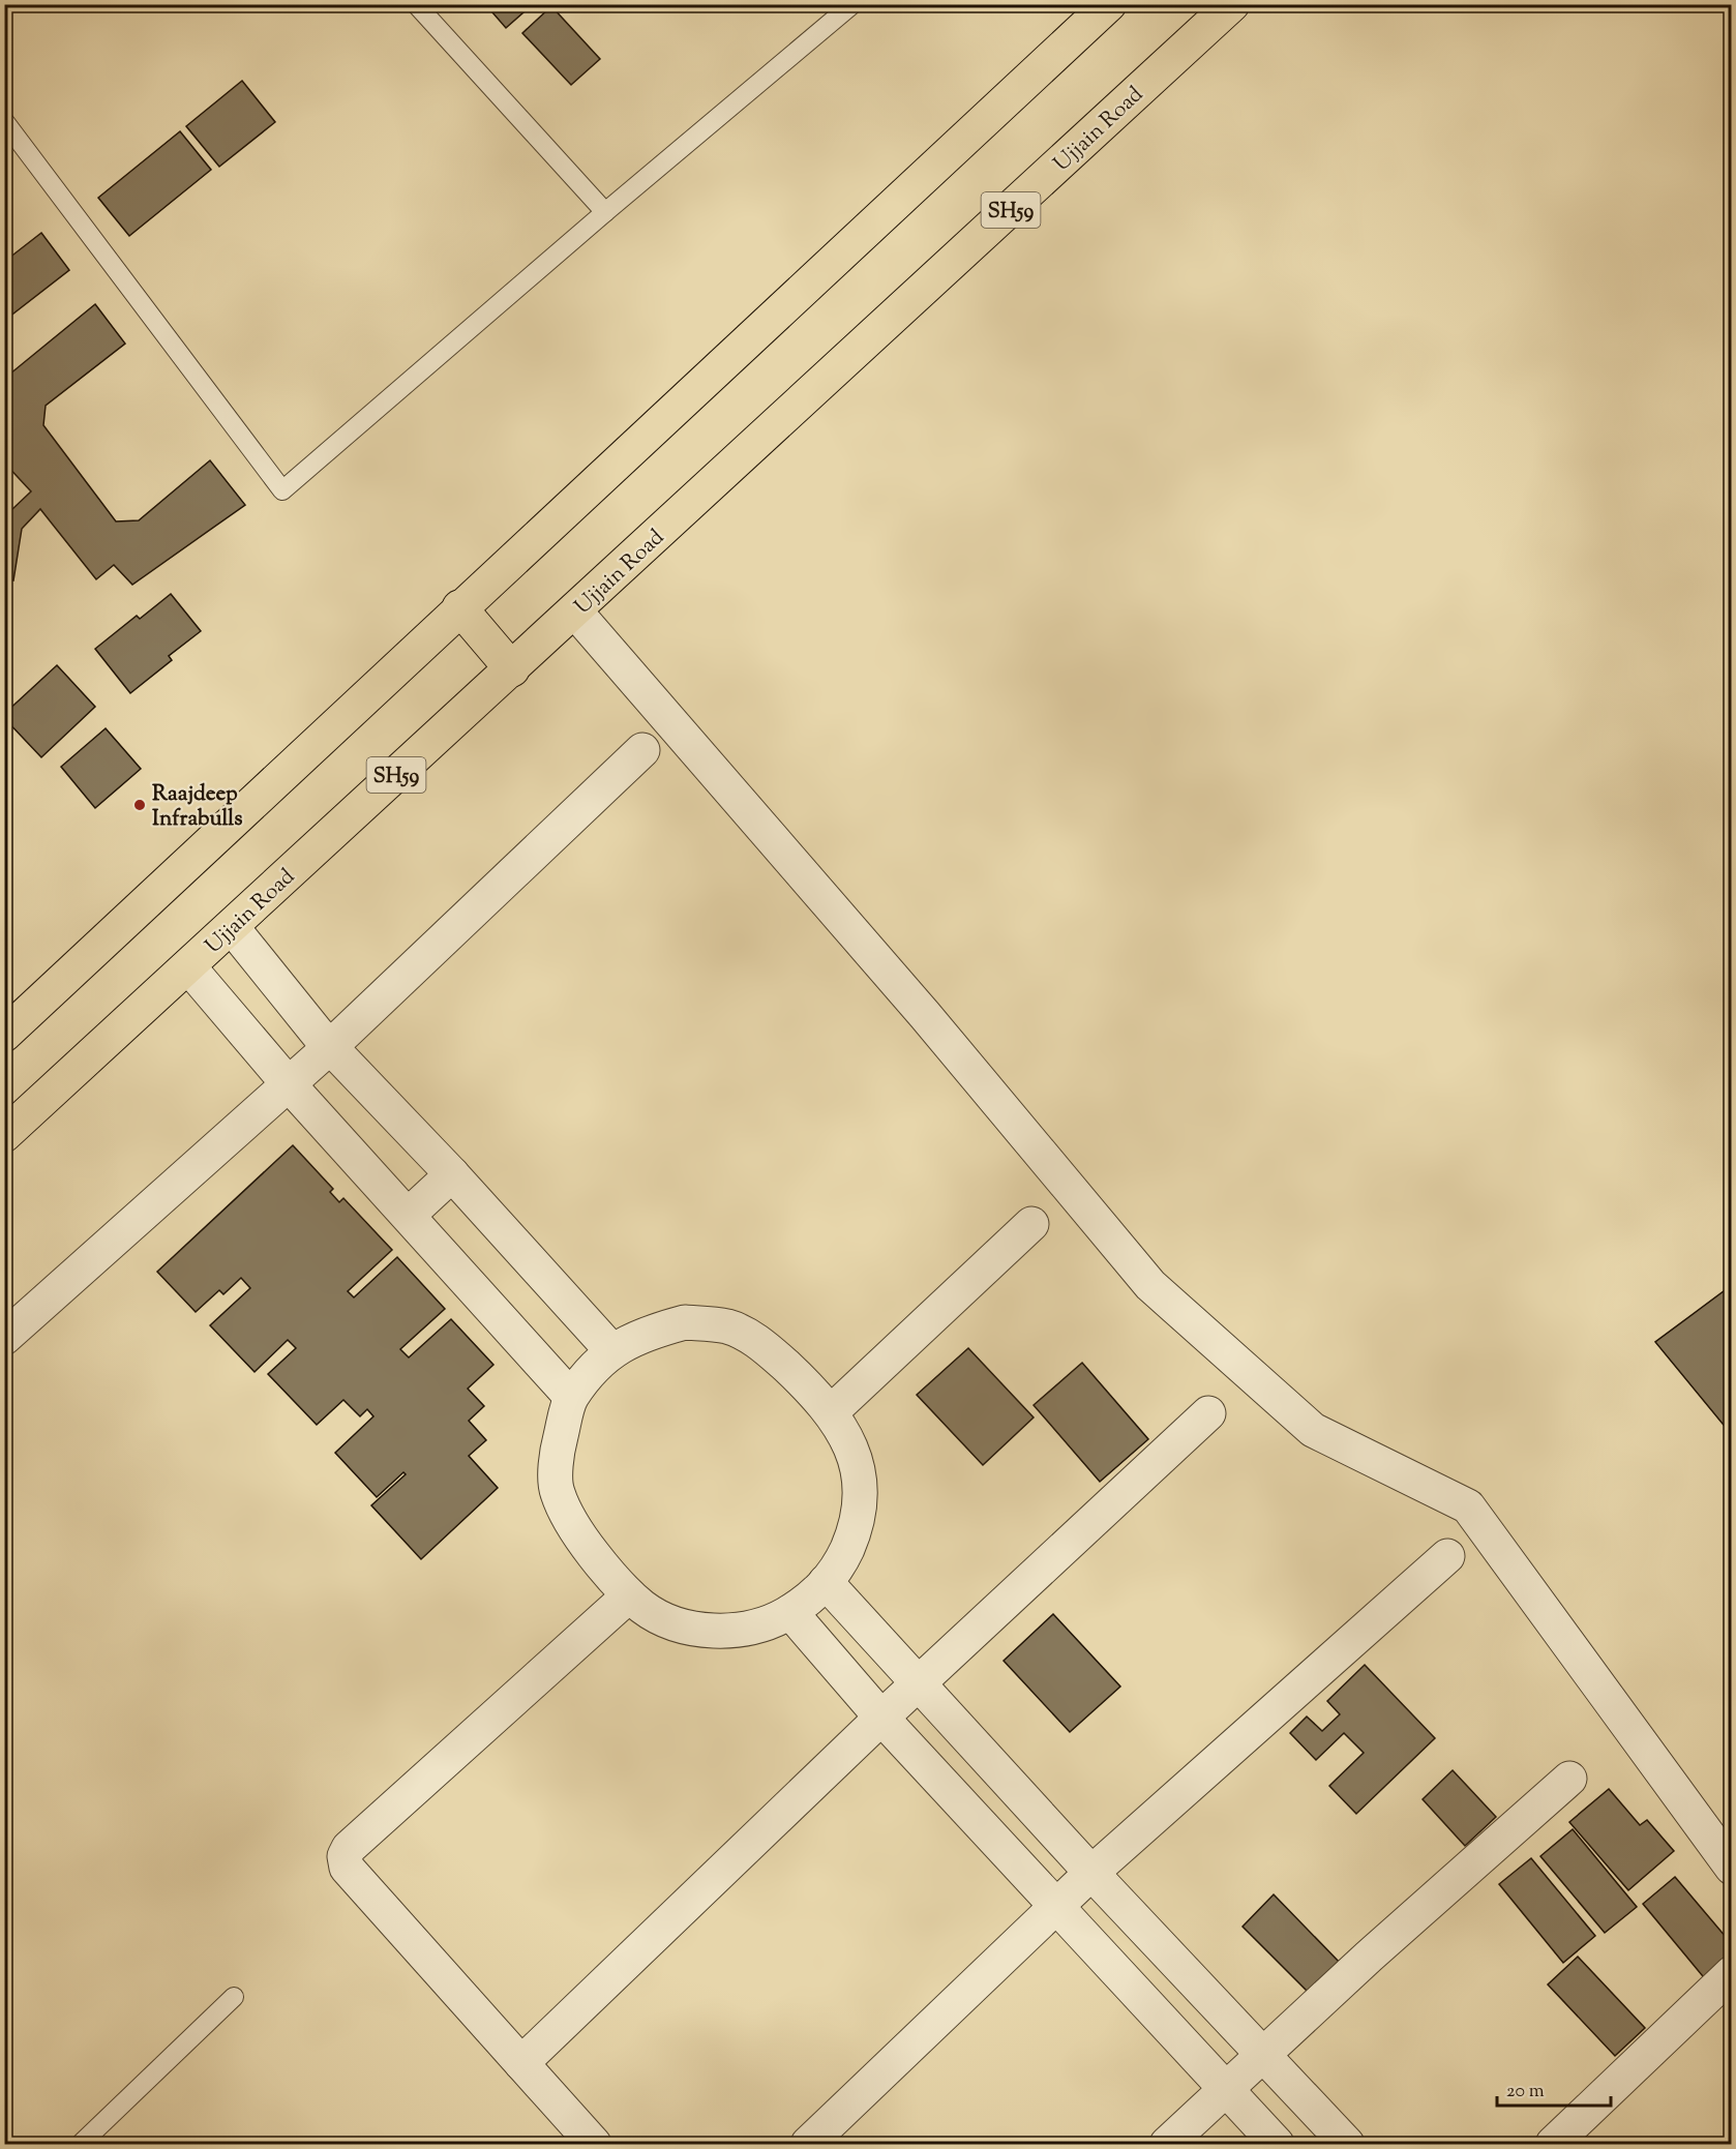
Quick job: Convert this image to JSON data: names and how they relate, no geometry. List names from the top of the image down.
{
  "streets": {
    "main road": ["Ujjain Road", "SH59"]
  },
  "places": ["Raajdeep Infrabulls"],
  "scale_bar": "20 m"
}
